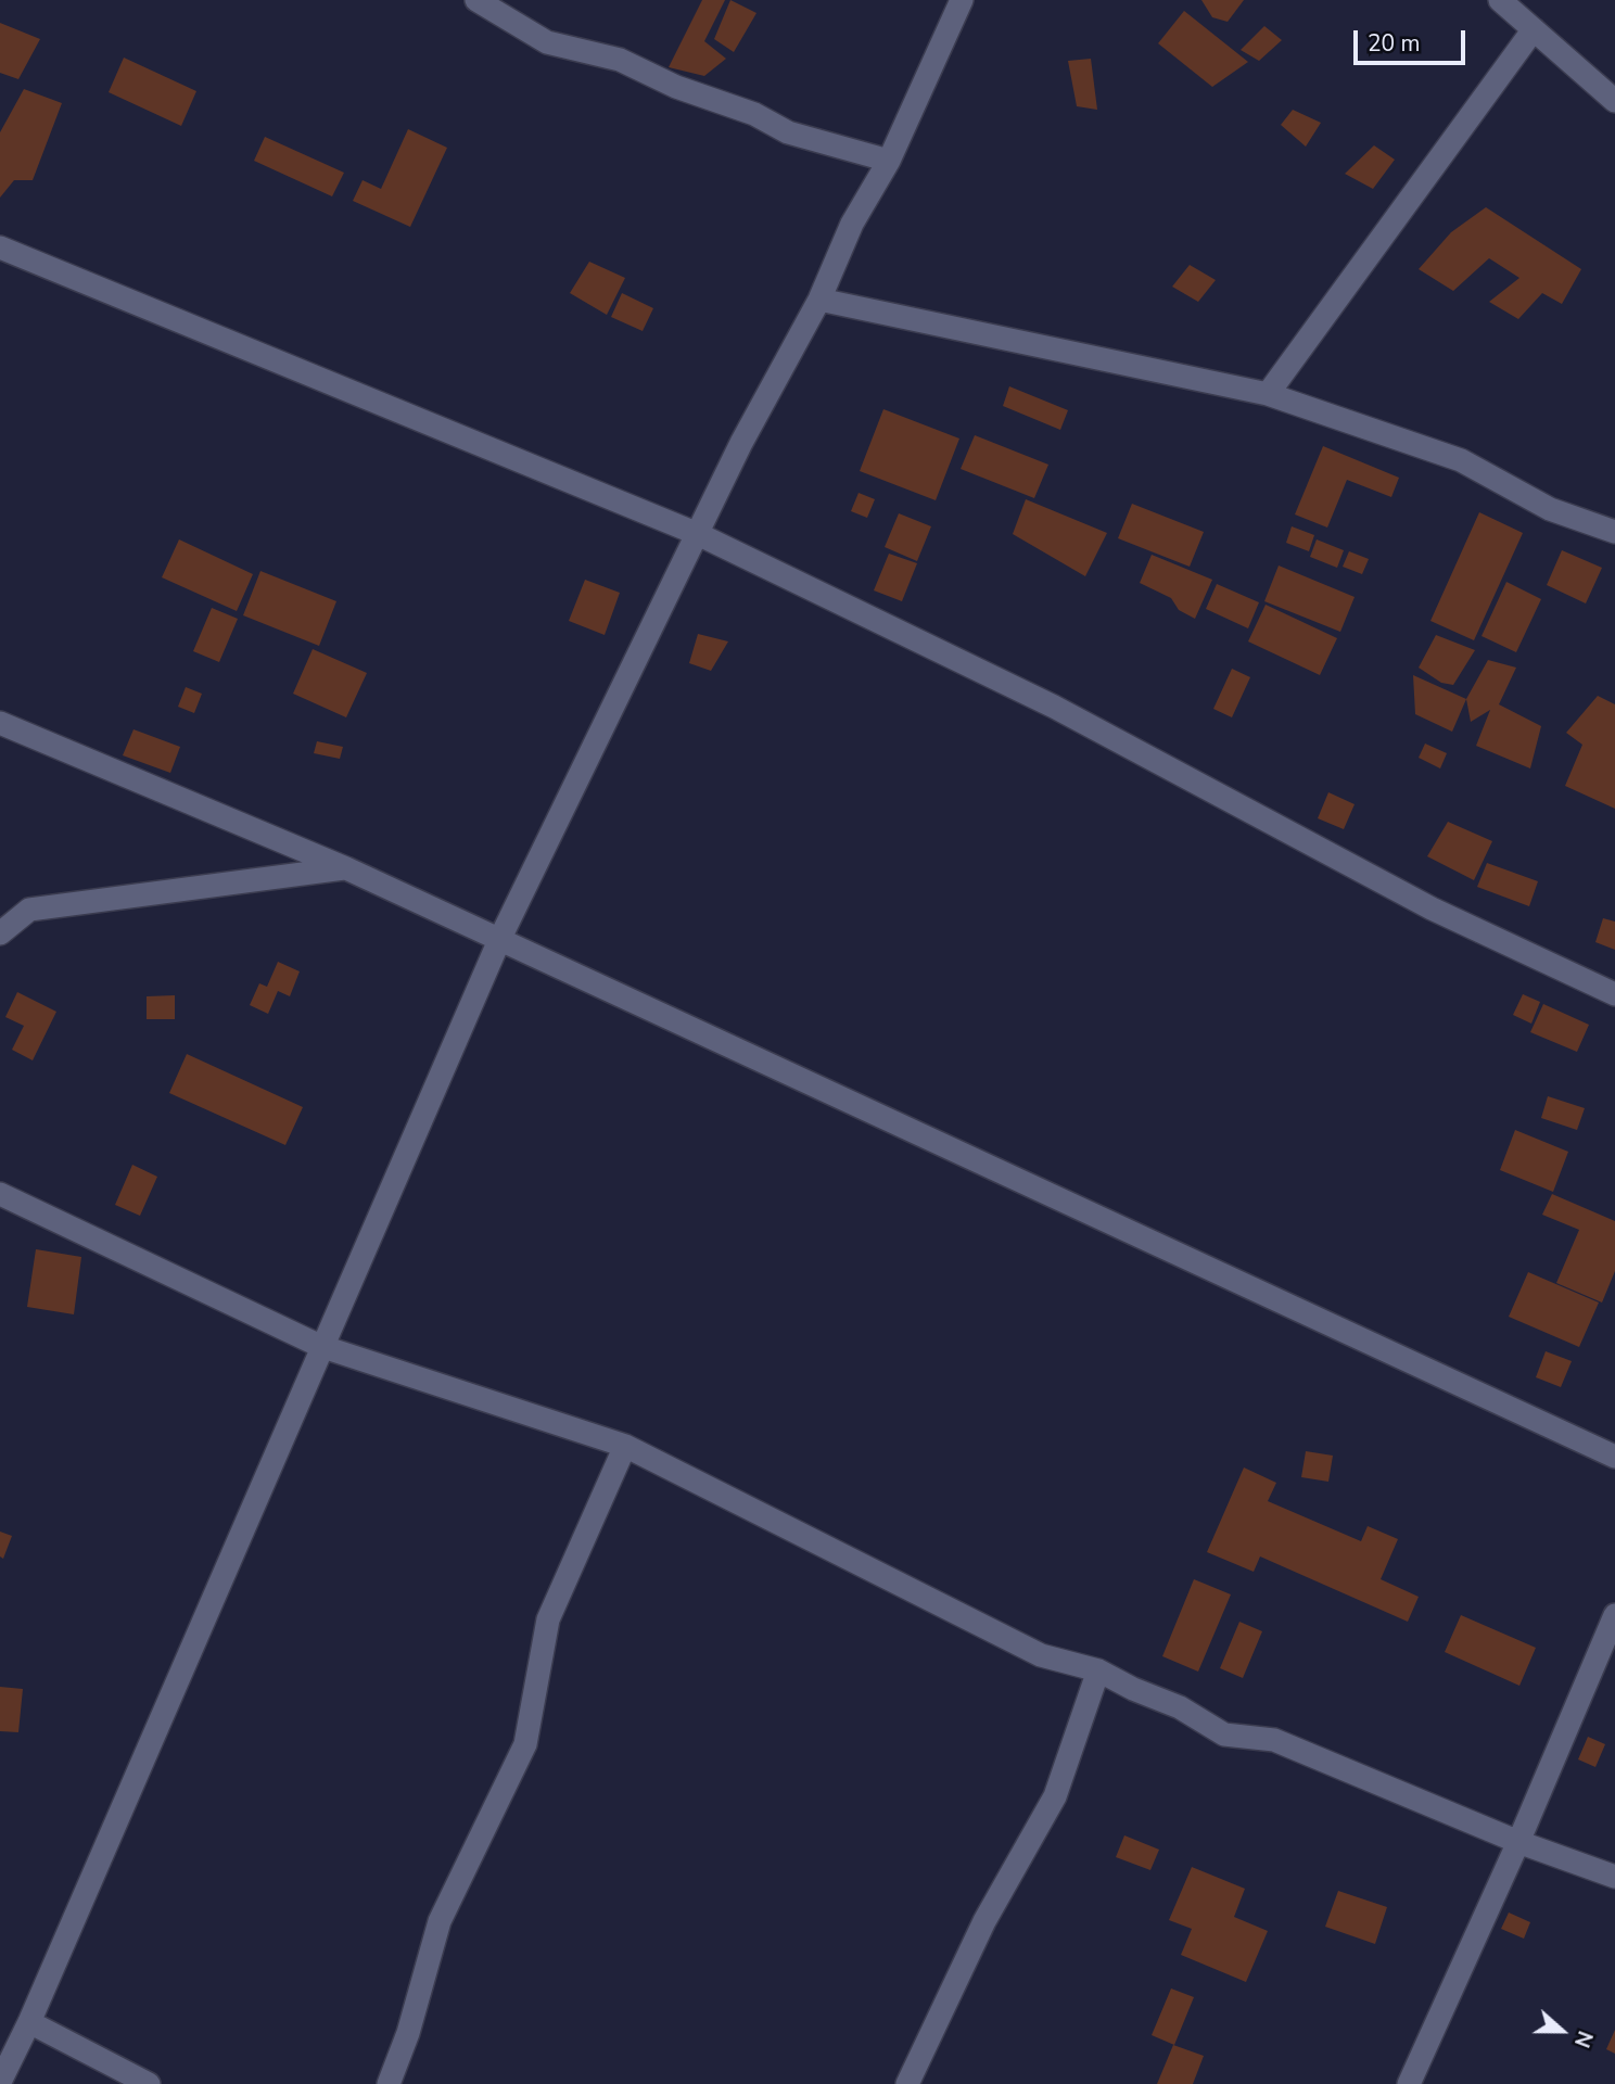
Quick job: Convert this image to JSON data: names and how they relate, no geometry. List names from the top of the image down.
{
  "scale_bar": "20 m",
  "north": "right"
}
